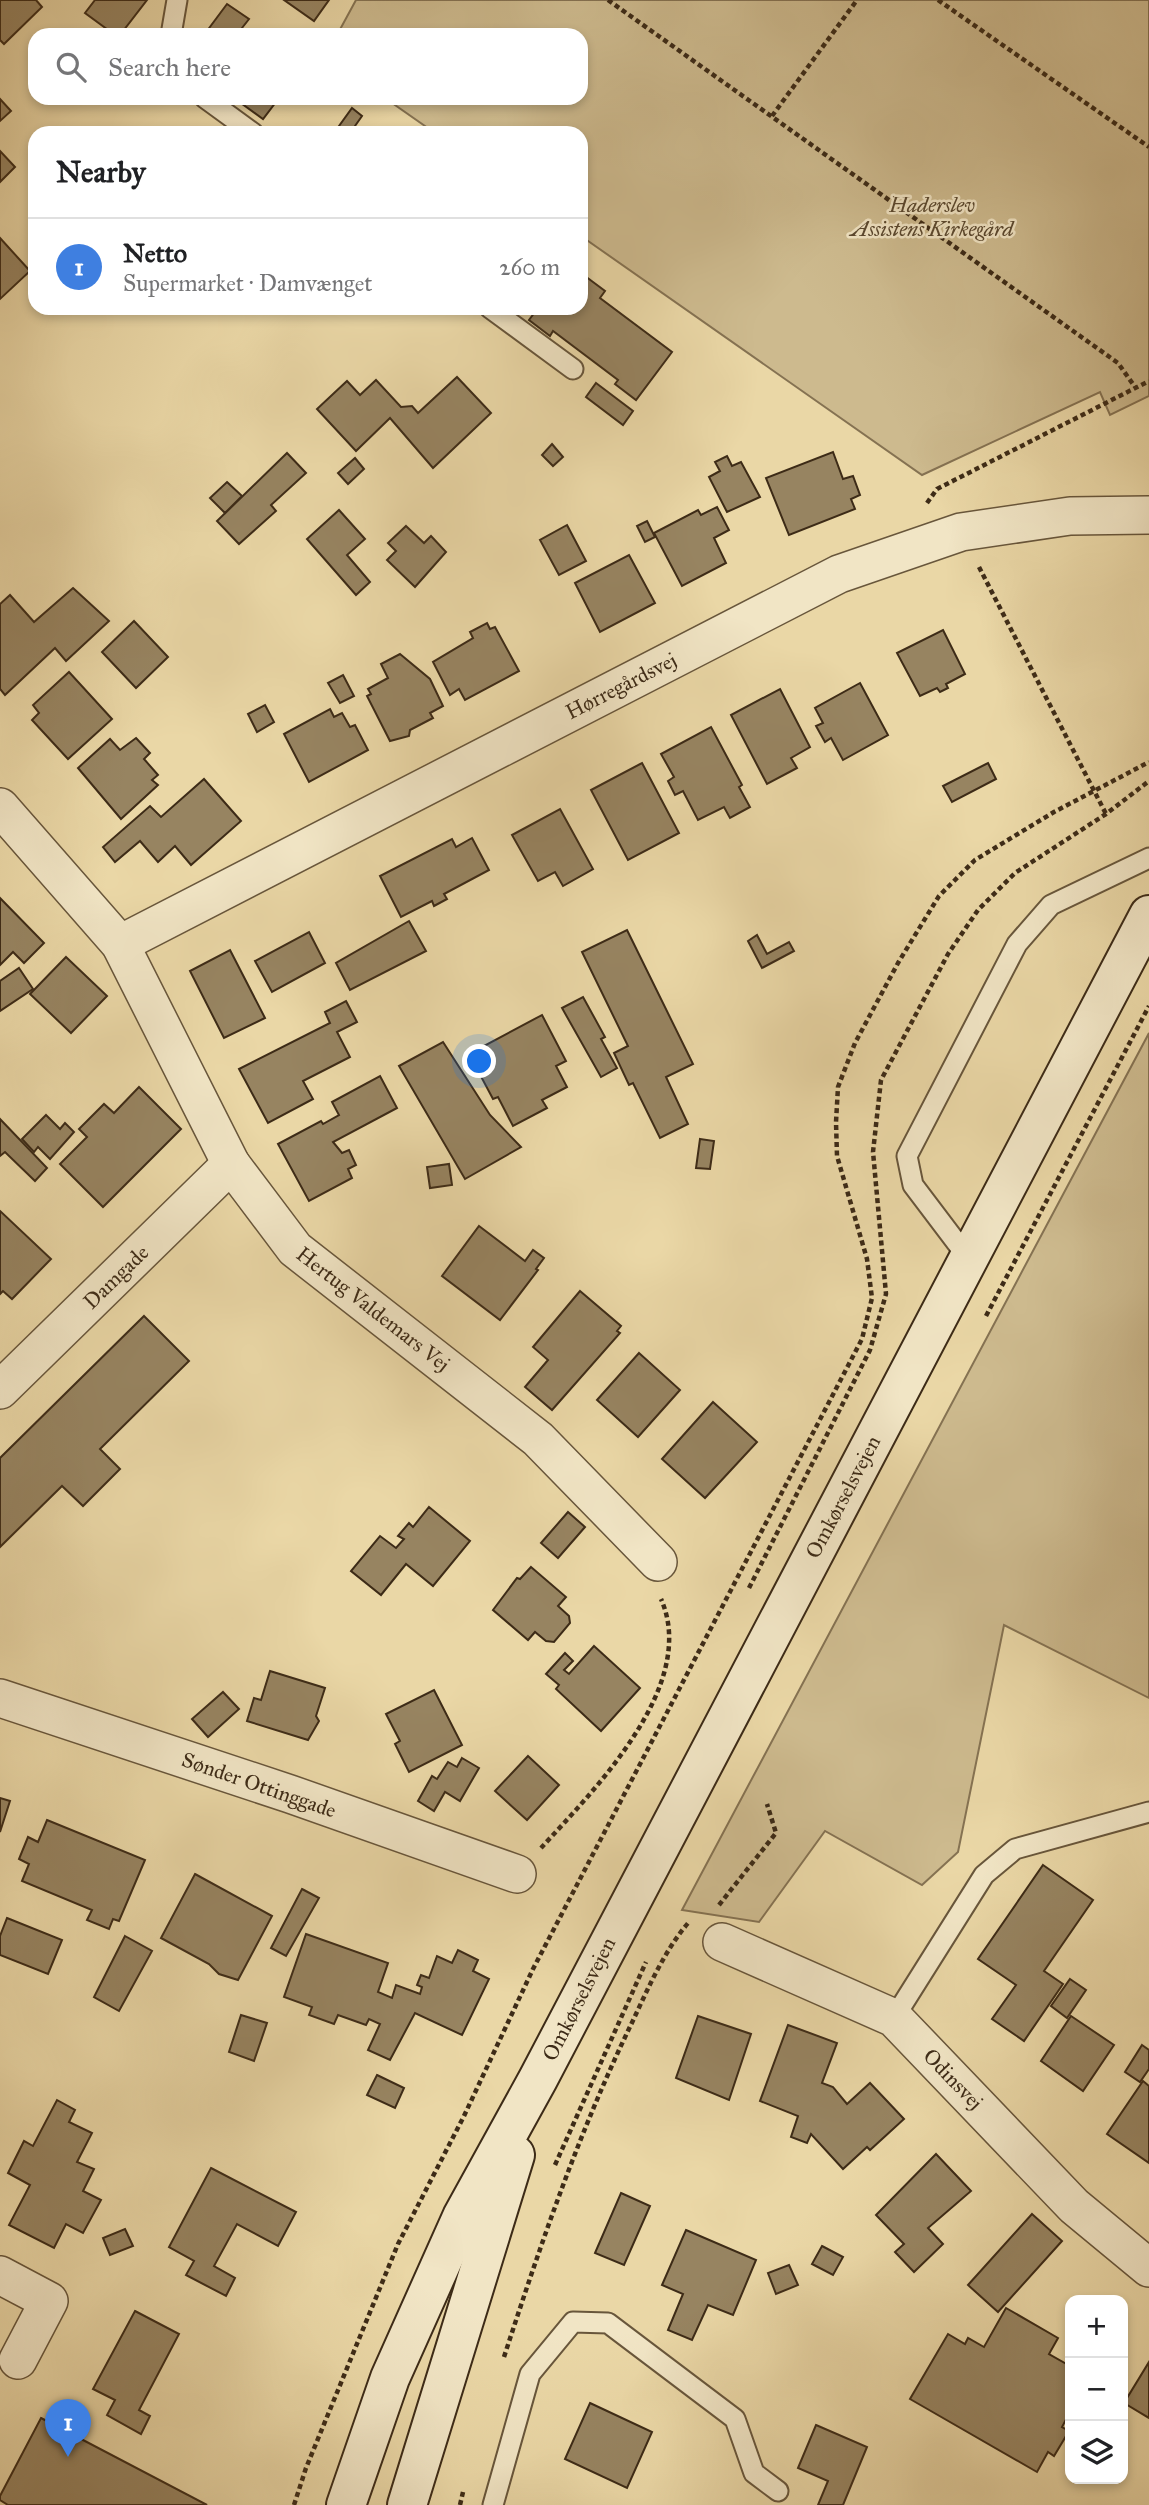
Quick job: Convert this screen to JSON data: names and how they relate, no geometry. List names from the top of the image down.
{
  "streets": {
    "main road": ["Omkørselsvejen"],
    "street": [
      "Hørregårdsvej",
      "Damgade",
      "Hertug Valdemars Vej",
      "Sønder Ottinggade",
      "Odinsvej"
    ]
  },
  "crossings": [
    ["Hørregårdsvej", "Hertug Valdemars Vej"],
    ["Damgade", "Hertug Valdemars Vej"]
  ],
  "parks": ["Haderslev Assistens Kirkegård"],
  "page": {
    "search": "Search here",
    "heading": "Nearby",
    "list": [
      {
        "mark": "1",
        "name": "Netto",
        "note": "Supermarket · Damvænget",
        "value": "260 m"
      }
    ],
    "map_buttons": ["+", "−"],
    "pins": "1"
  }
}
